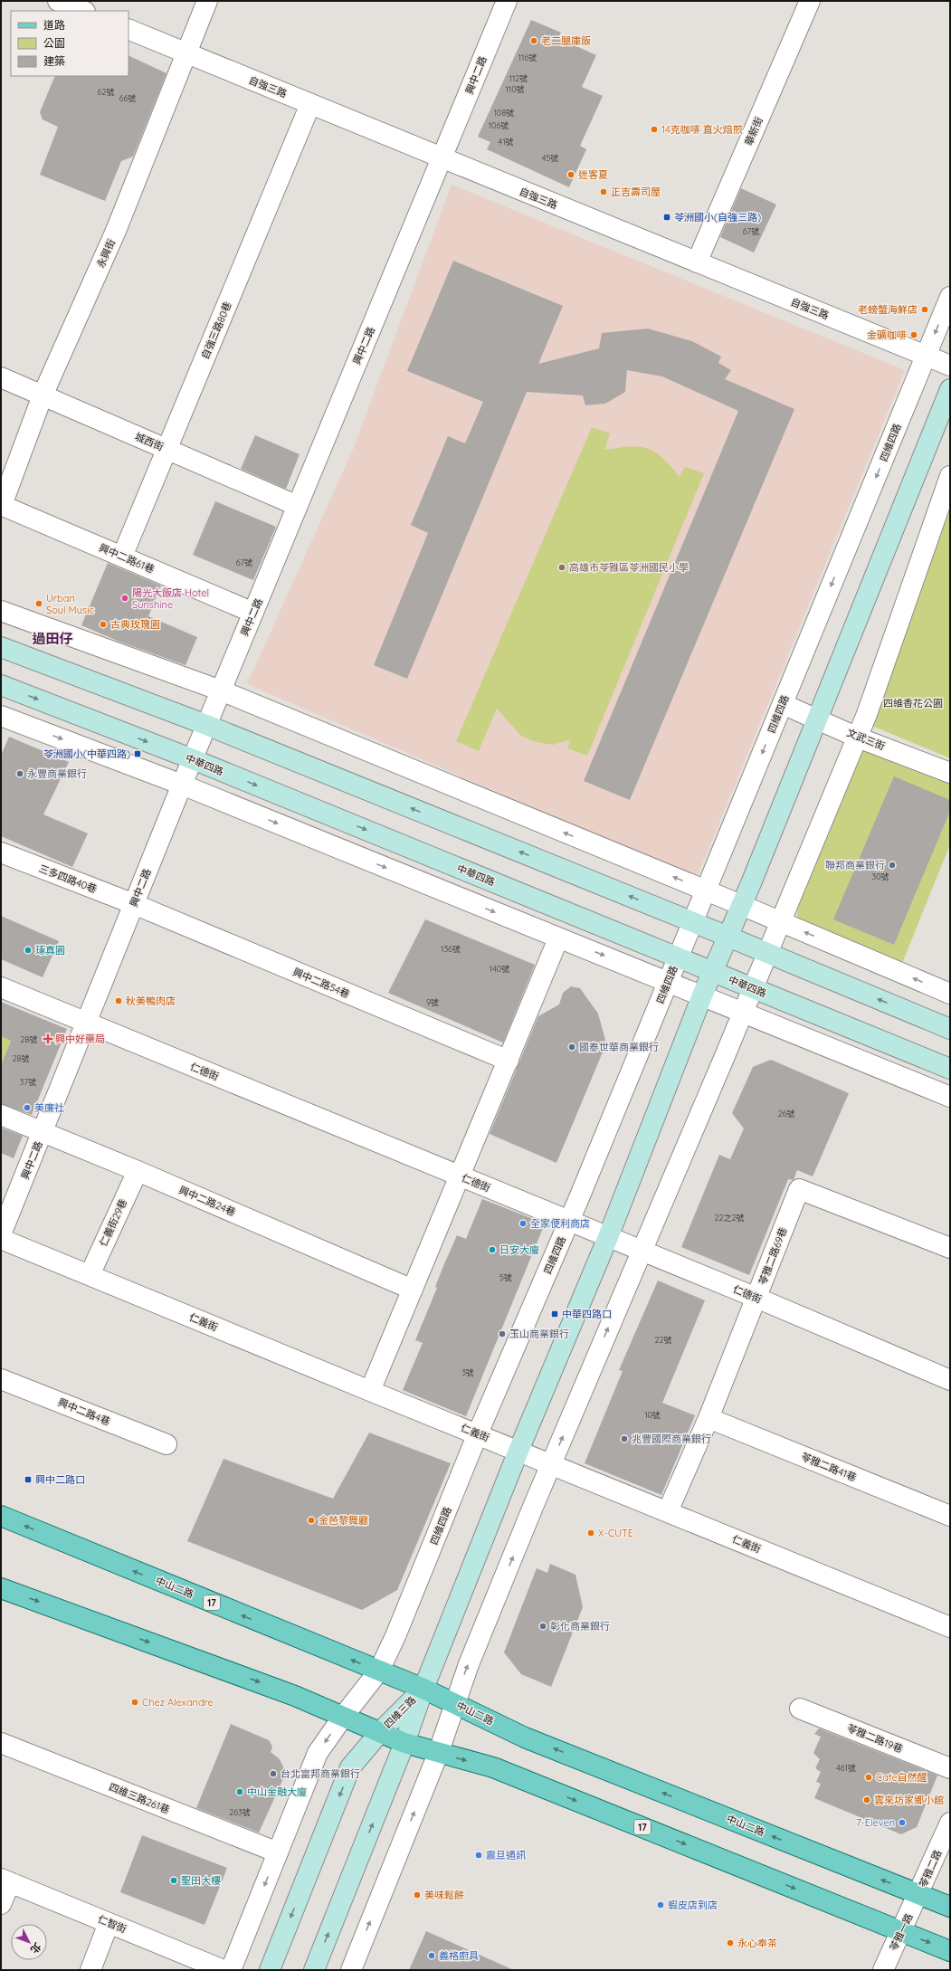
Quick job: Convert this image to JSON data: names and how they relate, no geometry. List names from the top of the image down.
{
  "streets": {
    "main road": [
      "中華四路",
      "中山二路",
      "17",
      "四維三路"
    ],
    "street": [
      "興中二路",
      "自強三路",
      "華新街",
      "永興街",
      "自強三路80巷",
      "城西街",
      "四維四路",
      "興中二路61巷",
      "文武三街",
      "三多四路40巷",
      "興中二路54巷",
      "仁德街",
      "興中二路24巷",
      "仁義街29巷",
      "苓雅二路69巷",
      "仁義街",
      "興中二路4巷",
      "苓雅二路41巷",
      "苓雅二路19巷",
      "四維三路261巷",
      "苓雅二路",
      "仁智街",
      "苓雅一路"
    ]
  },
  "crossings": [
    ["興中二路", "自強三路"],
    ["興中二路", "城西街"],
    ["興中二路", "興中二路61巷"],
    ["興中二路", "中華四路"],
    ["興中二路", "三多四路40巷"],
    ["興中二路", "興中二路54巷"],
    ["興中二路", "仁德街"],
    ["興中二路", "興中二路24巷"],
    ["自強三路", "華新街"],
    ["自強三路", "永興街"],
    ["自強三路", "自強三路80巷"],
    ["自強三路", "四維四路"],
    ["永興街", "城西街"],
    ["永興街", "興中二路61巷"],
    ["自強三路80巷", "城西街"],
    ["自強三路80巷", "興中二路61巷"],
    ["四維四路", "文武三街"],
    ["四維四路", "中華四路"],
    ["四維四路", "仁德街"],
    ["四維四路", "仁義街"],
    ["四維四路", "中山二路"],
    ["三多四路40巷", "興中二路54巷"],
    ["仁德街", "苓雅二路69巷"],
    ["興中二路24巷", "仁義街29巷"],
    ["仁義街29巷", "仁義街"],
    ["苓雅二路69巷", "仁義街"],
    ["苓雅二路69巷", "苓雅二路41巷"],
    ["中山二路", "四維三路"],
    ["中山二路", "苓雅二路"],
    ["中山二路", "苓雅一路"],
    ["17", "四維三路"],
    ["17", "苓雅一路"],
    ["苓雅二路", "苓雅一路"]
  ],
  "districts": ["過田仔"],
  "parks": ["四維香花公園"],
  "places": {
    "other": [
      "老二腿庫飯",
      "14克咖啡 直火焙煎",
      "迷客夏",
      "正吉壽司屋",
      "老螃蟹海鮮店",
      "金礦咖啡",
      "高雄市苓雅區苓洲國民小學",
      "陽光大飯店 Hotel Sunshine",
      "Urban Soul Music",
      "古典玫瑰園",
      "永豐商業銀行",
      "聯邦商業銀行",
      "琢真園",
      "秋美鴨肉店",
      "國泰世華商業銀行",
      "美廉社",
      "全家便利商店",
      "日安大廈",
      "玉山商業銀行",
      "兆豐國際商業銀行",
      "金芭黎舞廳",
      "X-CUTE",
      "彰化商業銀行",
      "Chez Alexandre",
      "台北富邦商業銀行",
      "Cafe自然醒",
      "中山金融大廈",
      "雲來坊家鄉小館",
      "7-Eleven",
      "震旦通訊",
      "聖田大樓",
      "美味鬆餅",
      "蝦皮店到店",
      "永心奉茶",
      "義格廚具"
    ],
    "transit": [
      "苓洲國小(自強三路)",
      "苓洲國小(中華四路)",
      "中華四路口",
      "興中二路口"
    ],
    "health": ["興中好藥局"]
  },
  "house_numbers": [
    "116號",
    "112號",
    "110號",
    "62號",
    "66號",
    "108號",
    "106號",
    "41號",
    "45號",
    "67號",
    "67號",
    "30號",
    "136號",
    "140號",
    "9號",
    "28號",
    "28號",
    "37號",
    "26號",
    "22之2號",
    "5號",
    "22號",
    "3號",
    "10號",
    "461號",
    "263號"
  ],
  "legend": ["道路", "公園", "建築"],
  "north": "bottom right"
}
